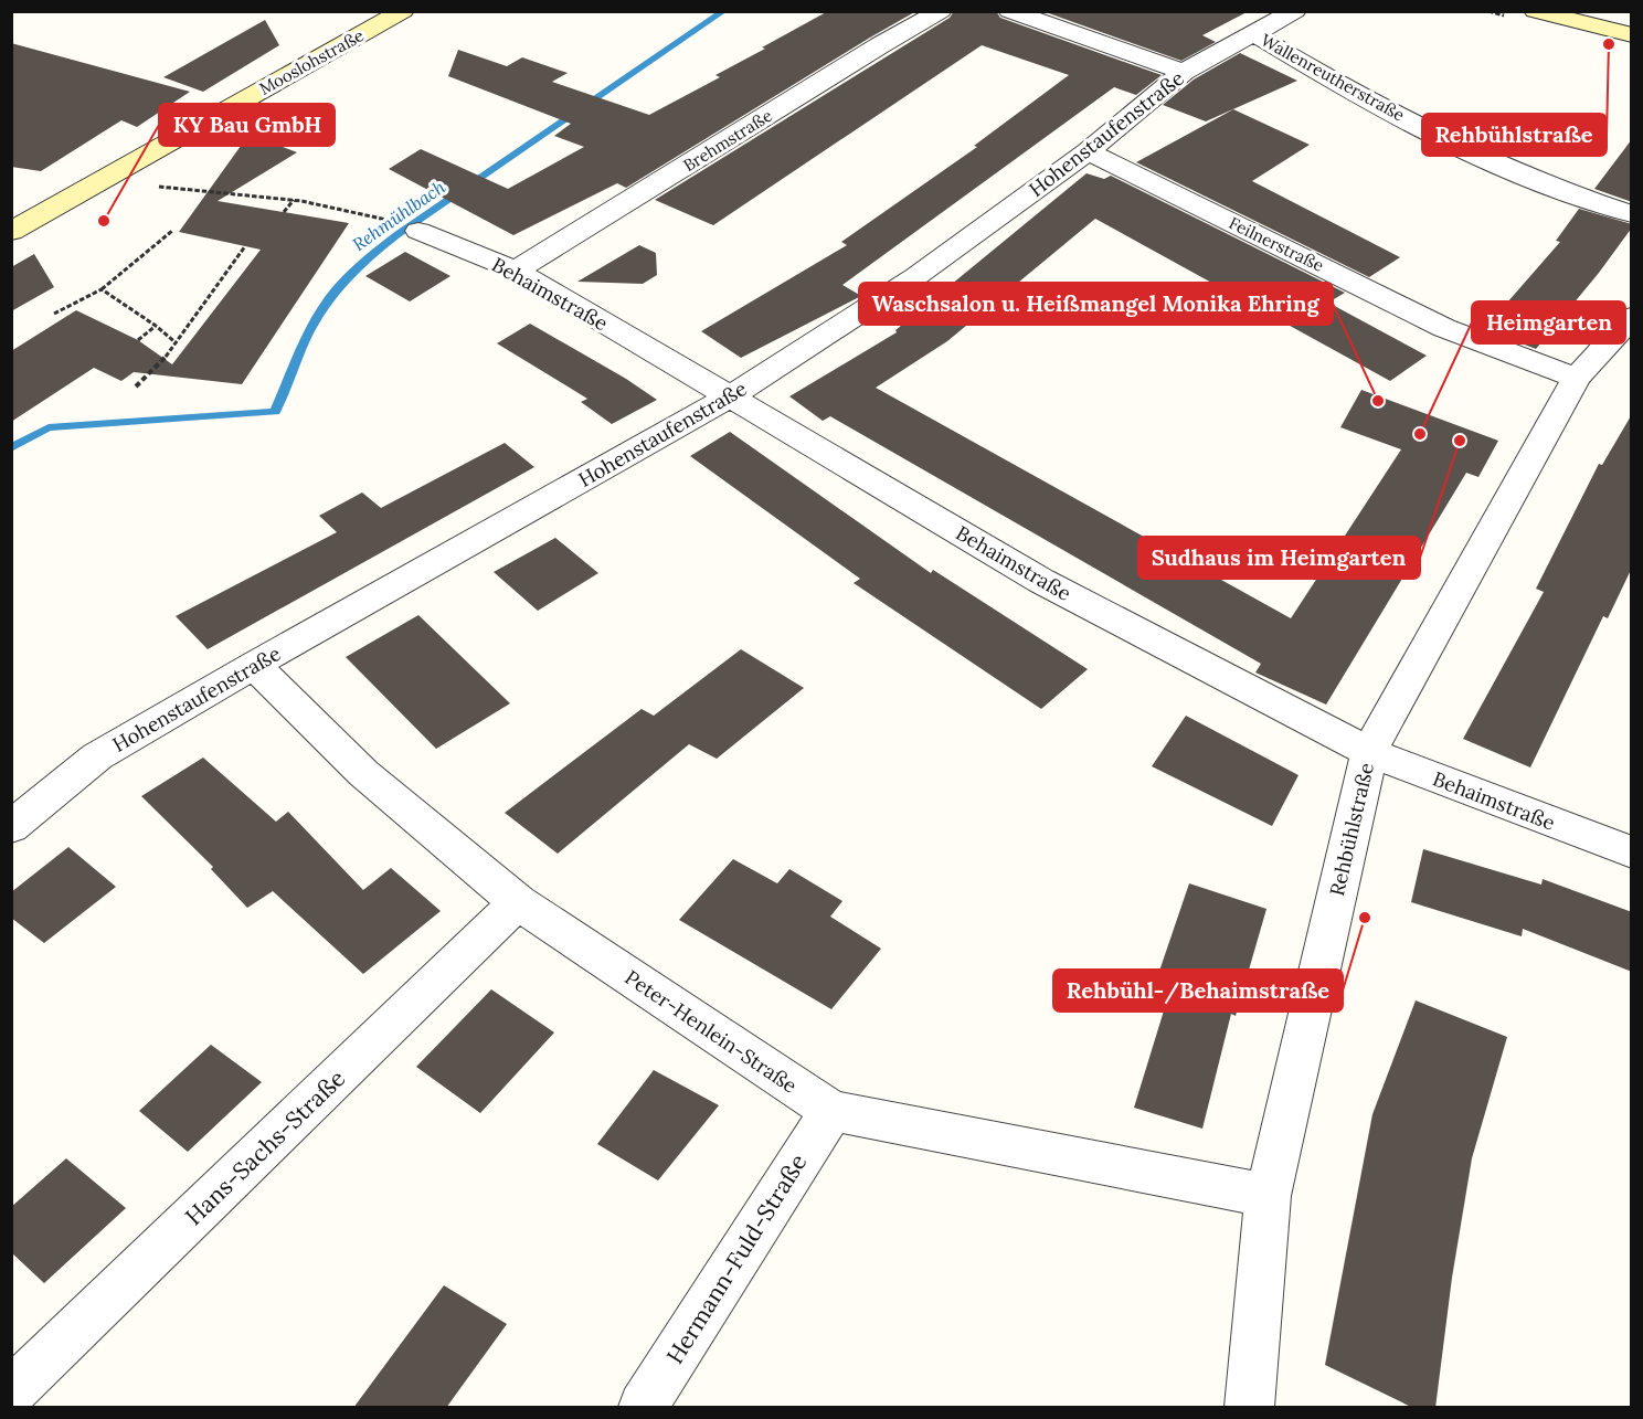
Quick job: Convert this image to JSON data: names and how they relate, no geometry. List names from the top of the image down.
{
  "streets": {
    "street": [
      "Mooslohstraße",
      "Wallenreutherstraße",
      "Hohenstaufenstraße",
      "Brehmstraße",
      "Feilnerstraße",
      "Behaimstraße",
      "Rehbühlstraße",
      "Peter-Henlein-Straße",
      "Hans-Sachs-Straße",
      "Hermann-Fuld-Straße"
    ]
  },
  "crossings": [
    ["Wallenreutherstraße", "Hohenstaufenstraße"],
    ["Hohenstaufenstraße", "Feilnerstraße"],
    ["Hohenstaufenstraße", "Behaimstraße"],
    ["Hohenstaufenstraße", "Peter-Henlein-Straße"],
    ["Brehmstraße", "Behaimstraße"],
    ["Feilnerstraße", "Rehbühlstraße"],
    ["Behaimstraße", "Rehbühlstraße"],
    ["Rehbühlstraße", "Peter-Henlein-Straße"],
    ["Peter-Henlein-Straße", "Hans-Sachs-Straße"],
    ["Peter-Henlein-Straße", "Hermann-Fuld-Straße"]
  ],
  "water": ["Rehmühlbach"],
  "places": [
    "Rehbühlstraße",
    "KY Bau GmbH",
    "Waschsalon u. Heißmangel Monika Ehring",
    "Heimgarten",
    "Sudhaus im Heimgarten",
    "Rehbühl-/Behaimstraße"
  ]
}
